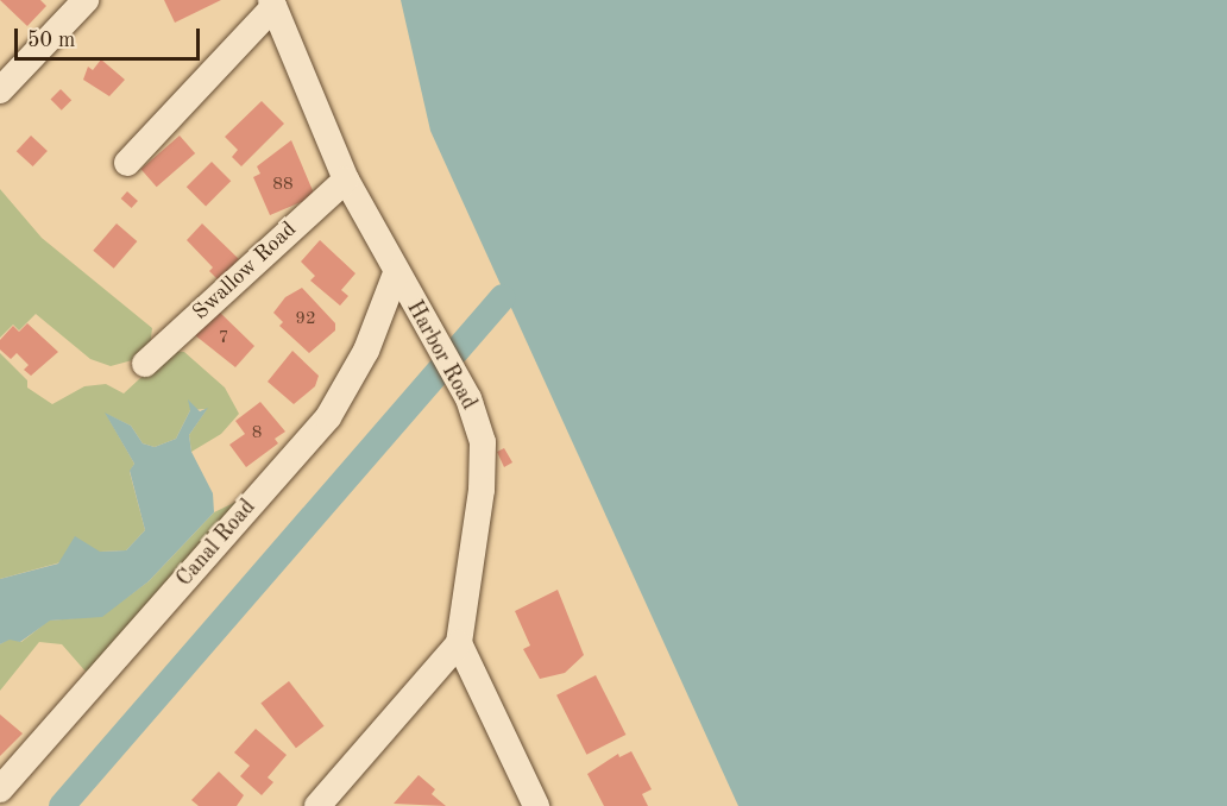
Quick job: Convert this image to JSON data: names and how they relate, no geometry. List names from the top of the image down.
{
  "streets": {
    "street": ["Swallow Road", "Harbor Road", "Canal Road"]
  },
  "crossings": [
    ["Swallow Road", "Harbor Road"],
    ["Harbor Road", "Canal Road"]
  ],
  "house_numbers": [
    "88",
    "92",
    "7",
    "8"
  ],
  "scale_bar": "50 m"
}
